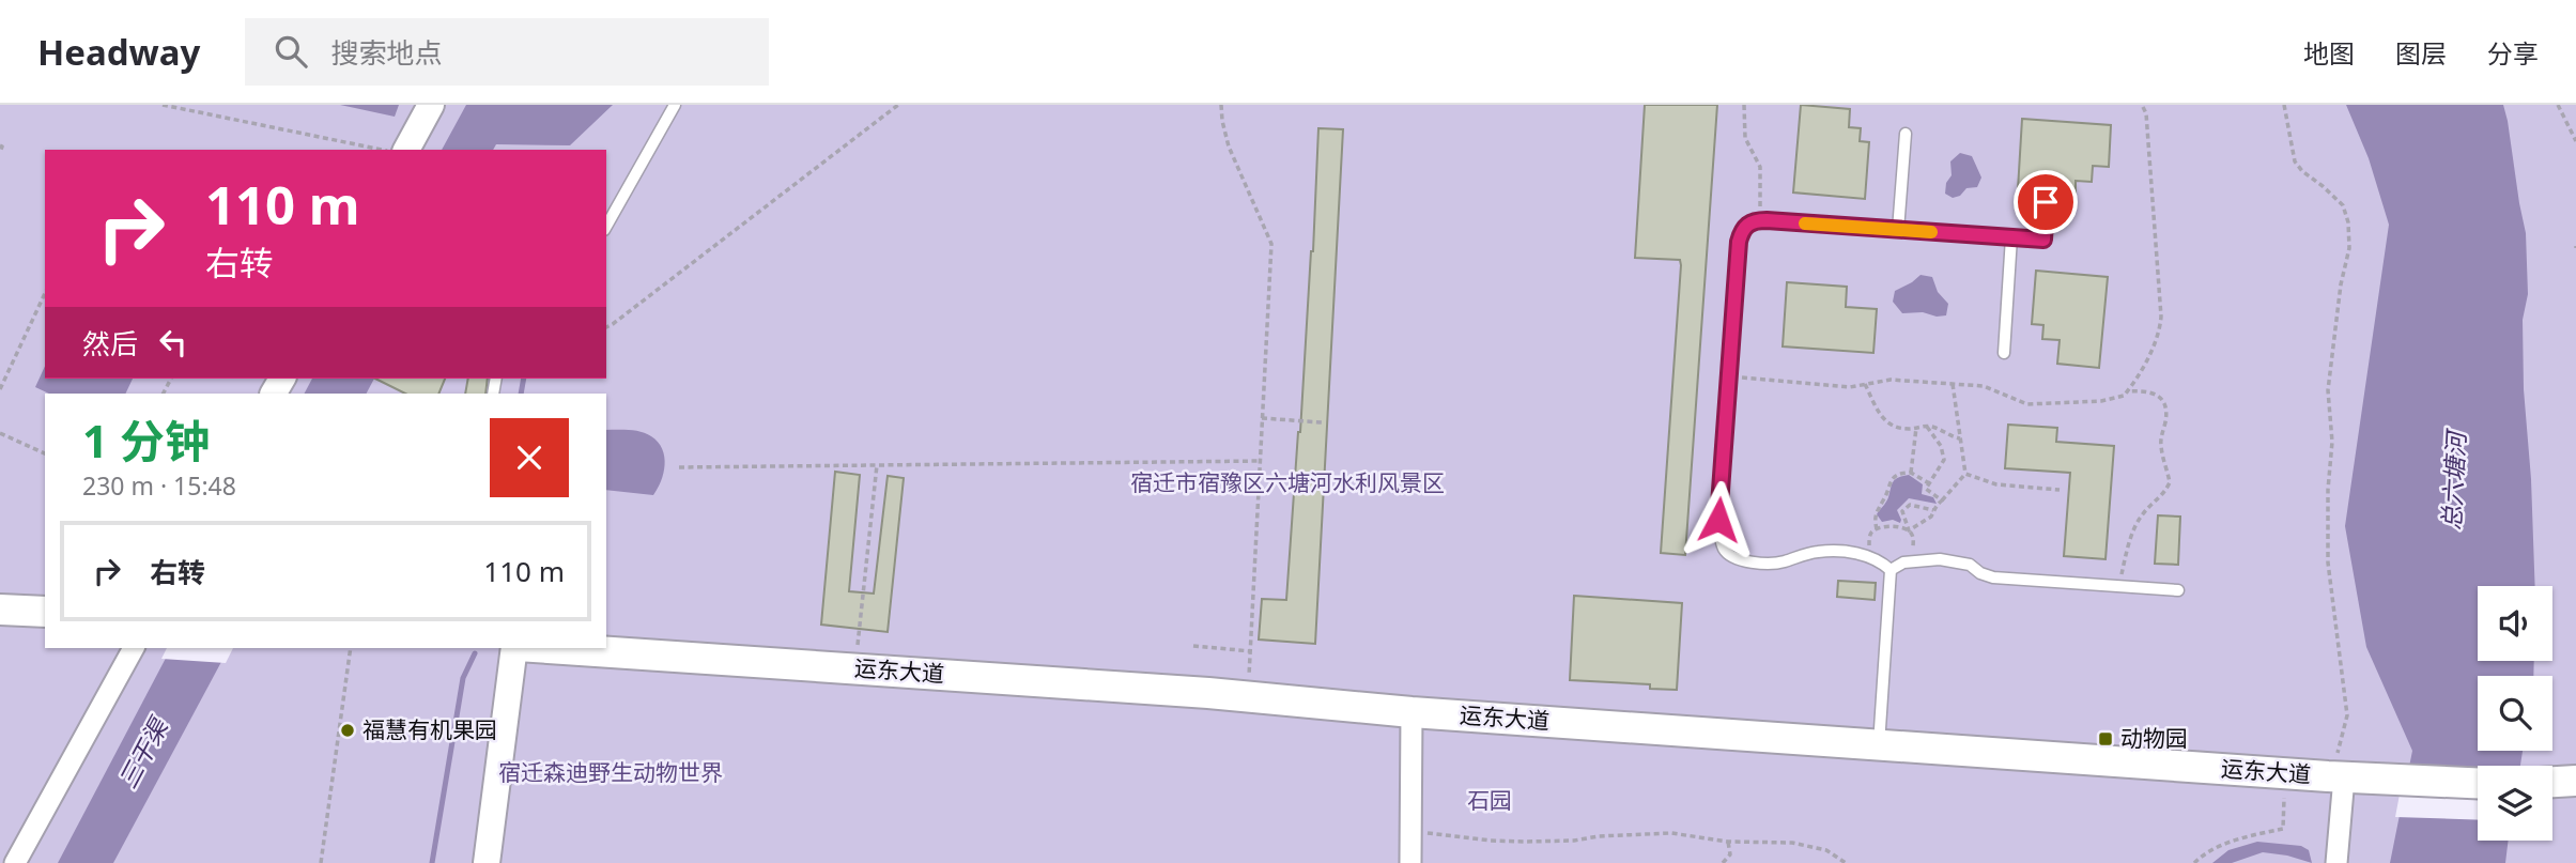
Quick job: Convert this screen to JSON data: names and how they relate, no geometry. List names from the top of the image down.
{
  "streets": {
    "main road": ["运东大道"]
  },
  "water": ["总六塘河", "三干渠"],
  "parks": ["宿迁市宿豫区六塘河水利风景区", "宿迁森迪野生动物世界", "石园"],
  "places": {
    "other": ["福慧有机果园"],
    "transit": ["动物园"]
  },
  "page": {
    "header": "Headway",
    "search": "搜索地点",
    "nav": ["地图", "图层", "分享"],
    "turn": ["110 m", "右转"],
    "then": "然后",
    "heading": ["1 分钟", "230 m · 15:48"],
    "list": [
      {
        "name": "右转",
        "value": "110 m"
      }
    ]
  }
}
